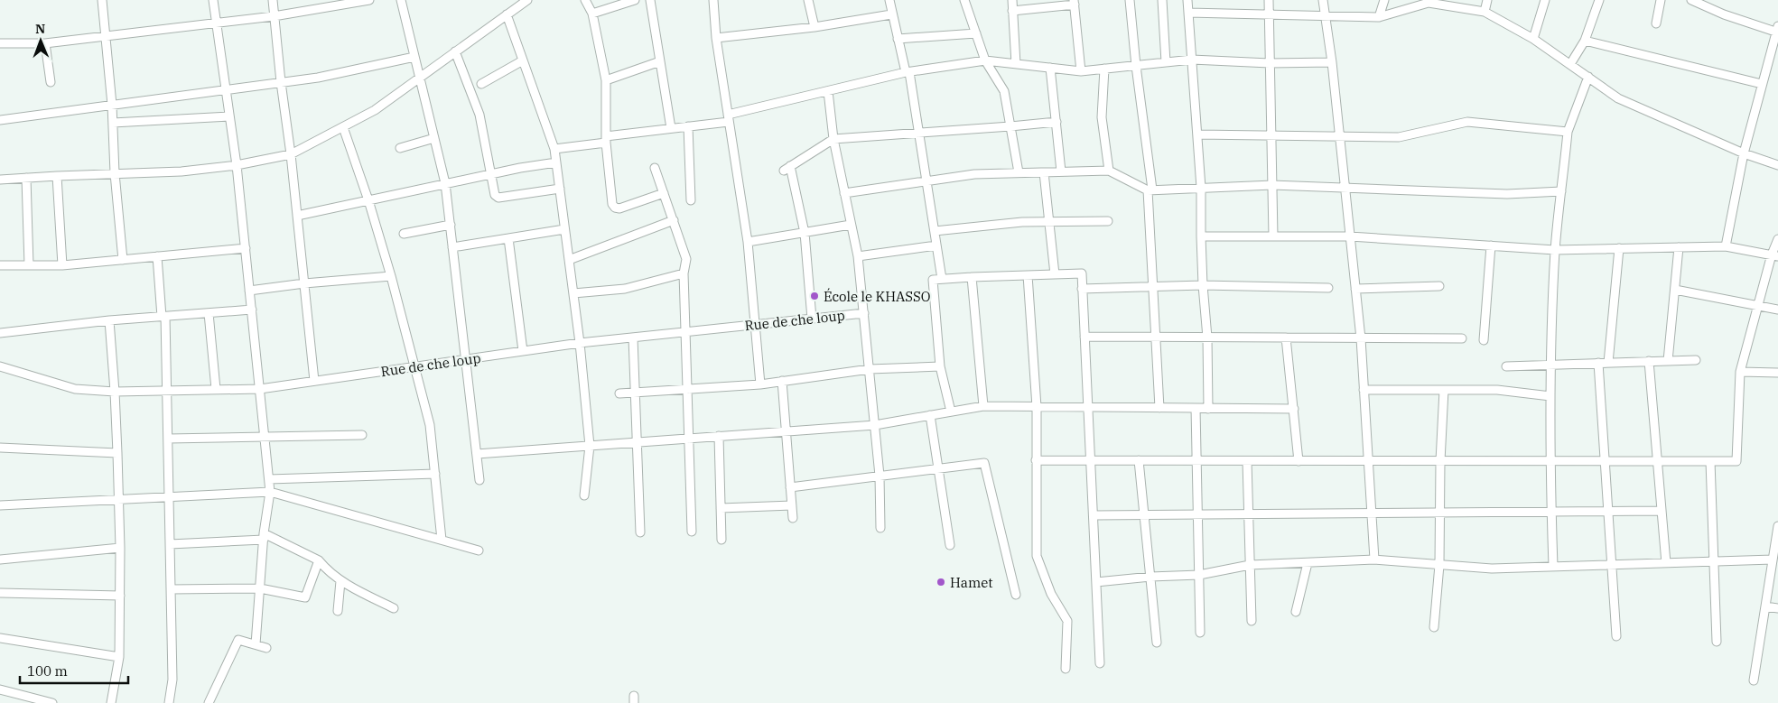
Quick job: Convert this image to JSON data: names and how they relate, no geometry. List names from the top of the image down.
{
  "streets": {
    "street": ["Rue de che loup"]
  },
  "places": ["École le KHASSO", "Hamet"],
  "scale_bar": "100 m",
  "north": "top"
}
